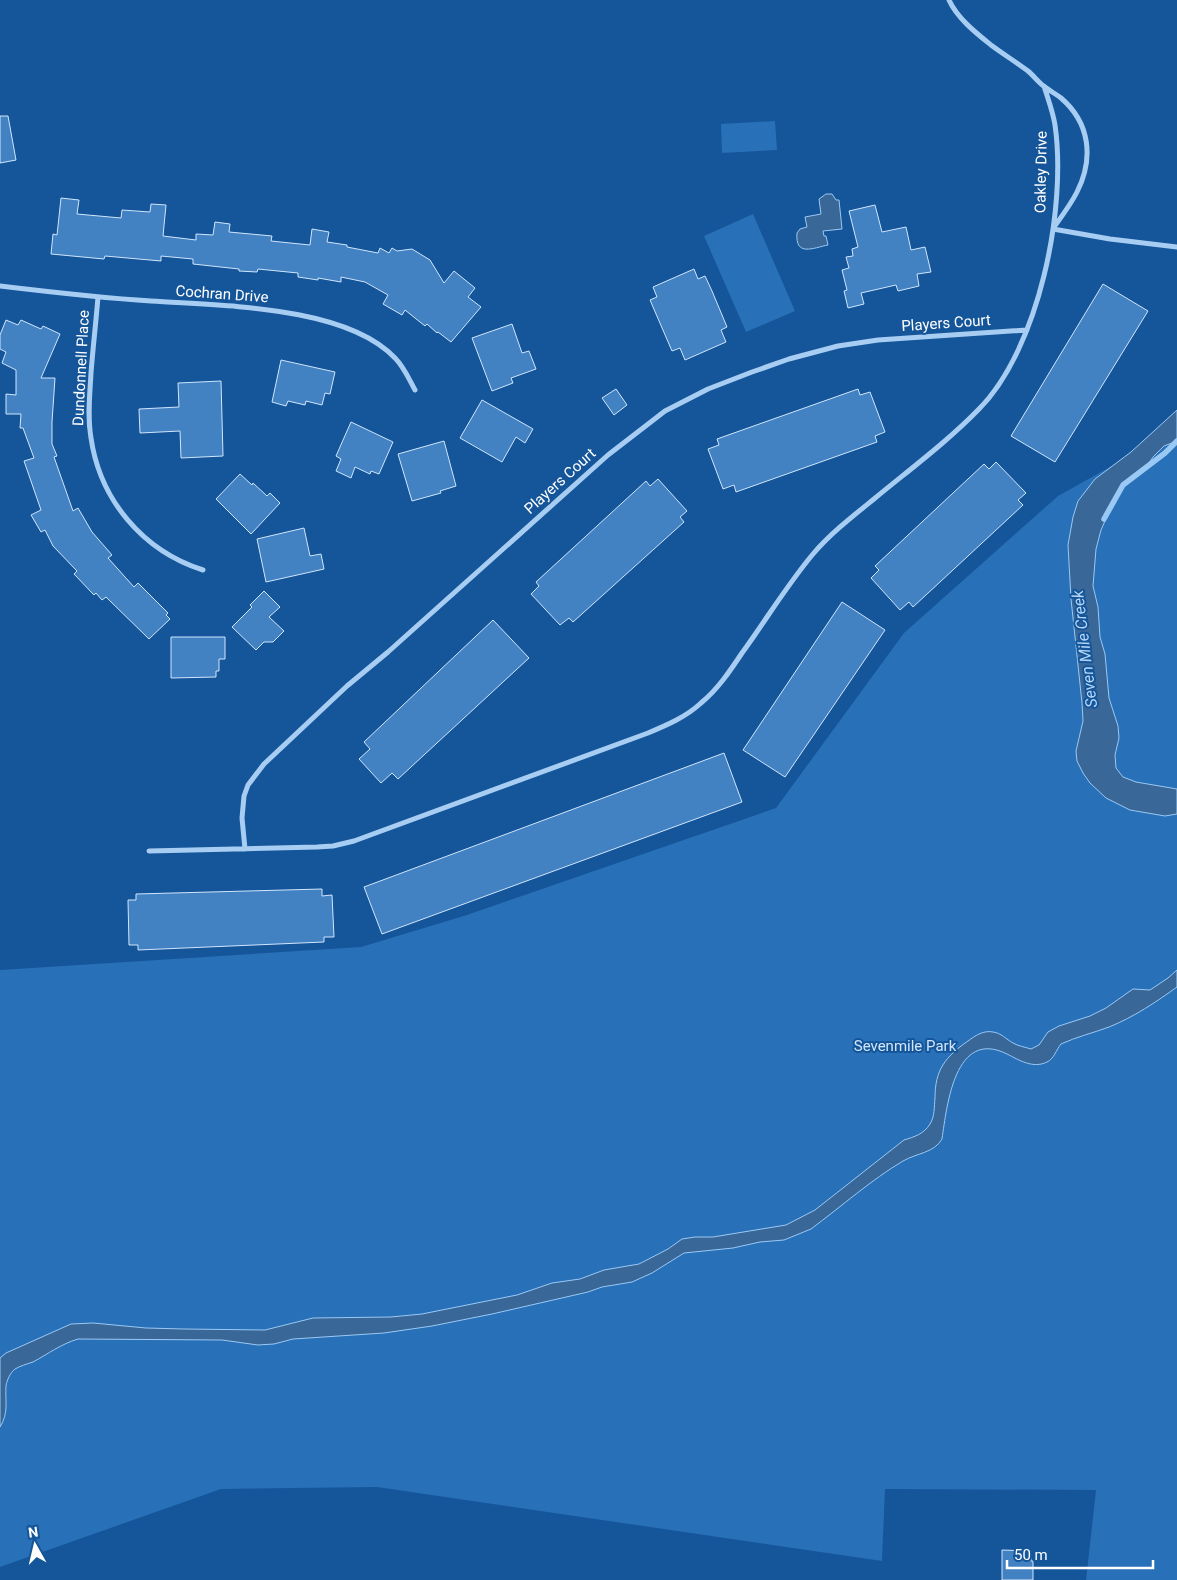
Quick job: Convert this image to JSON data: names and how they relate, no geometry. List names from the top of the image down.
{
  "streets": {
    "street": [
      "Oakley Drive",
      "Cochran Drive",
      "Players Court",
      "Dundonnell Place"
    ]
  },
  "crossings": [
    ["Cochran Drive", "Dundonnell Place"]
  ],
  "water": ["Seven Mile Creek"],
  "parks": ["Sevenmile Park"],
  "scale_bar": "50 m",
  "north": "top"
}
